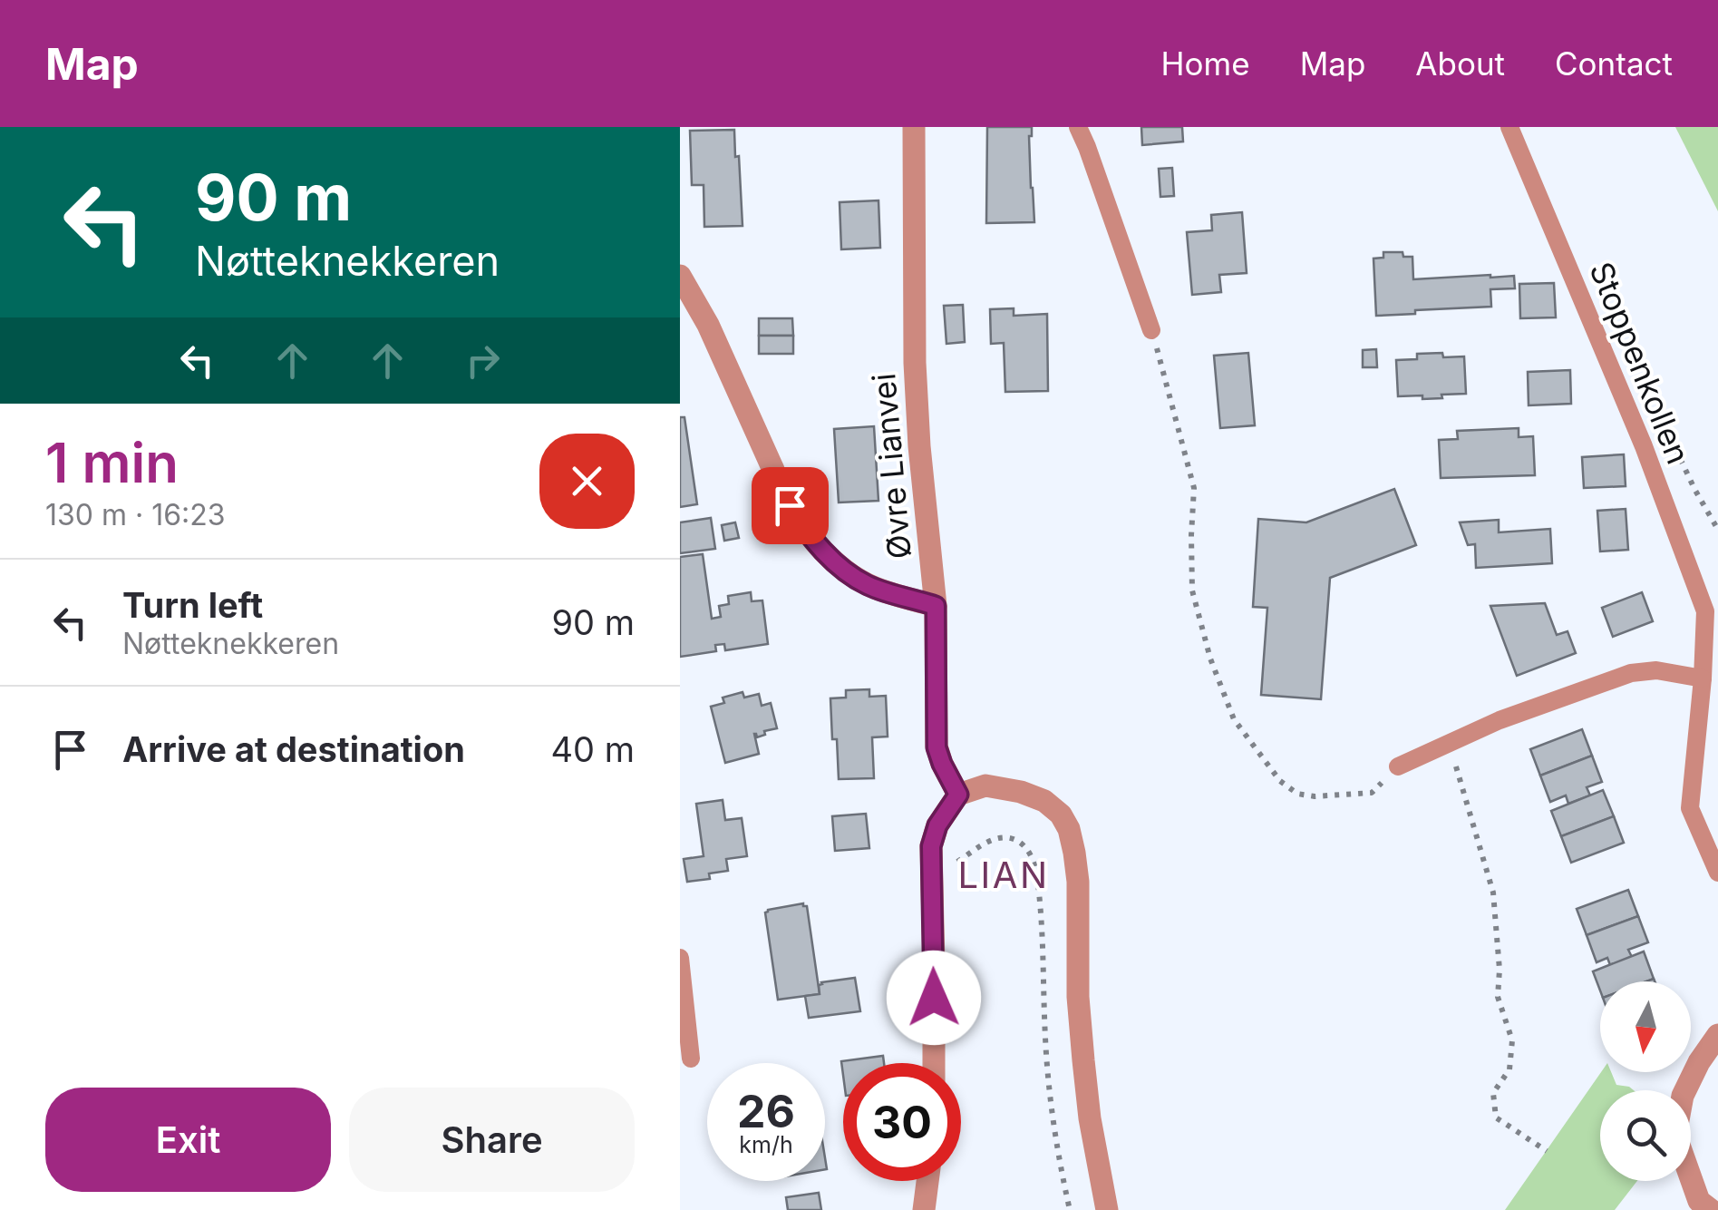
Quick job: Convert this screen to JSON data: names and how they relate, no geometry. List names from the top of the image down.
{
  "streets": {
    "street": ["Øvre Lianvei"],
    "lane": ["Stoppenkollen"]
  },
  "districts": ["LIAN"],
  "north": "bottom",
  "page": {
    "header": "Map",
    "nav": [
      "Home",
      "Map",
      "About",
      "Contact"
    ],
    "turn": ["90 m", "Nøtteknekkeren"],
    "heading": ["1 min", "130 m · 16:23"],
    "list": [
      {
        "name": "Turn left",
        "note": "Nøtteknekkeren",
        "value": "90 m"
      },
      {
        "name": "Arrive at destination",
        "value": "40 m"
      }
    ],
    "speed": "26 km/h",
    "limit": "30",
    "buttons": ["Exit", "Share"]
  }
}
